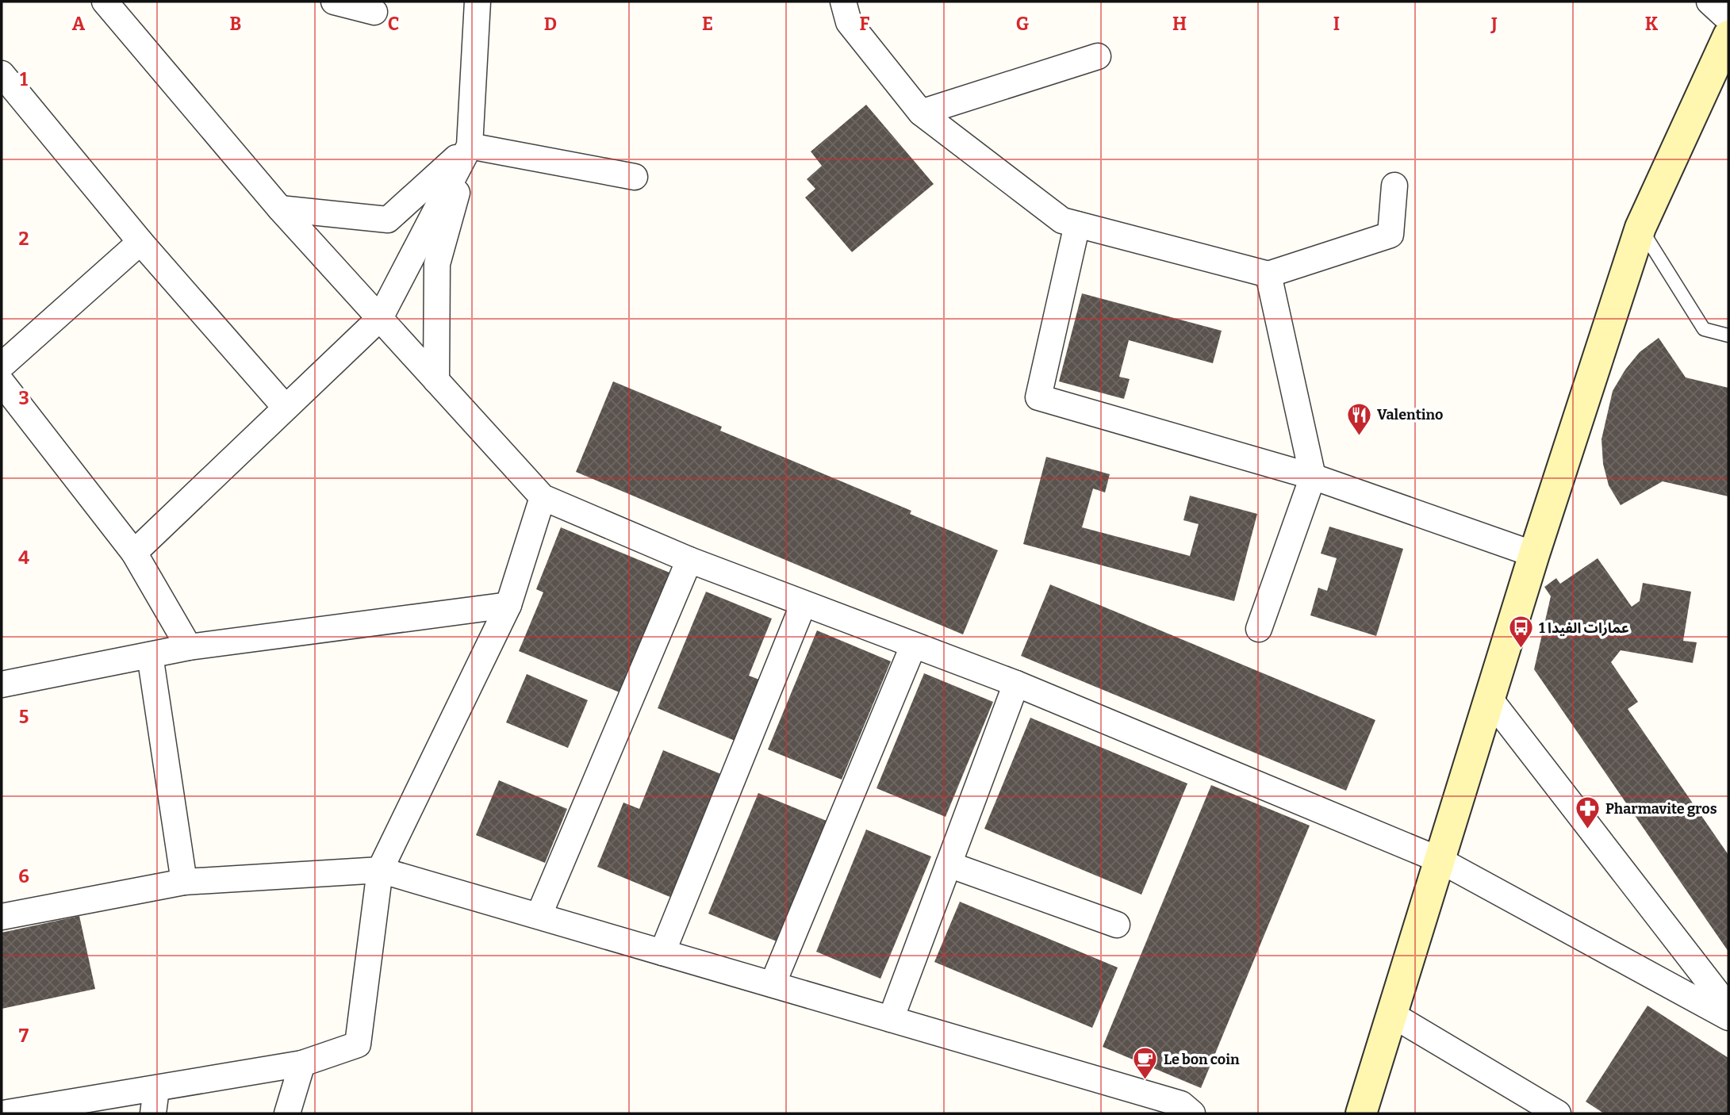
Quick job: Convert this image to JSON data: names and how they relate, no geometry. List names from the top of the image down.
{
  "places": {
    "restaurant": ["Valentino"],
    "bus stop": ["عمارات الفيدا 1"],
    "pharmacy": ["Pharmavite gros"],
    "cafe": ["Le bon coin"]
  },
  "grid": {
    "columns": [
      "A",
      "B",
      "C",
      "D",
      "E",
      "F",
      "G",
      "H",
      "I",
      "J",
      "K"
    ],
    "rows": [
      "1",
      "2",
      "3",
      "4",
      "5",
      "6",
      "7"
    ]
  }
}
